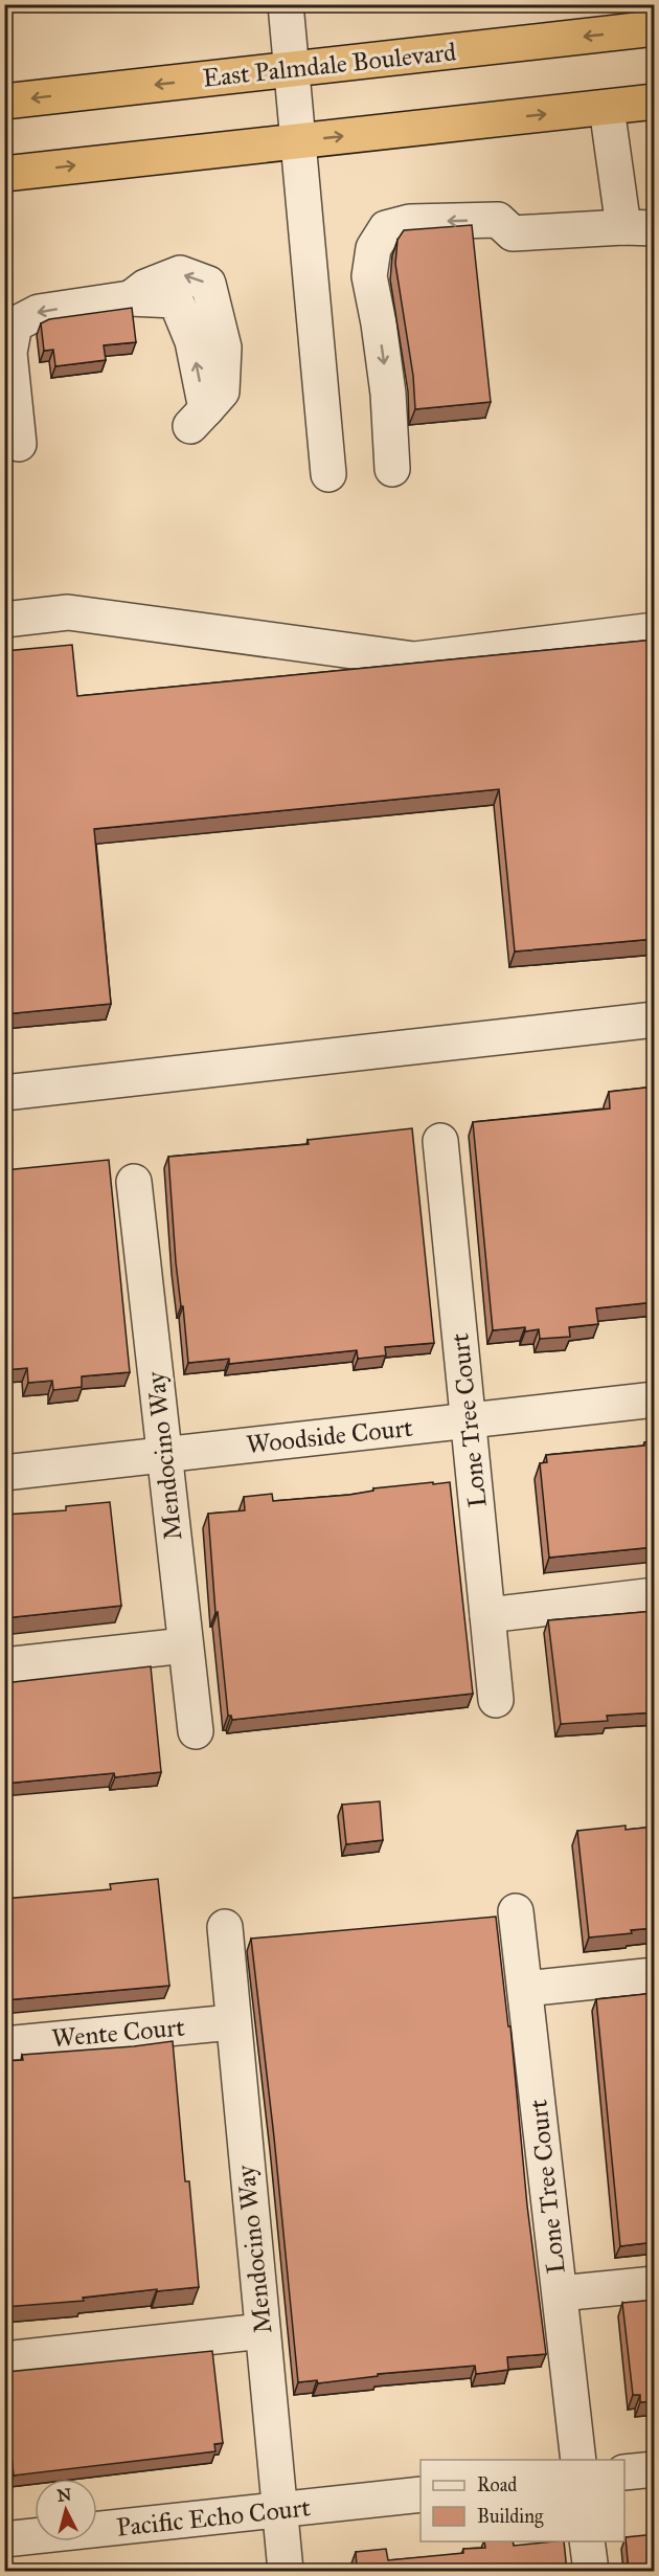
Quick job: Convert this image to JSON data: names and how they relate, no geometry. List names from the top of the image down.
{
  "streets": {
    "highway": ["East Palmdale Boulevard"],
    "street": [
      "Lone Tree Court",
      "Woodside Court",
      "Mendocino Way",
      "Wente Court",
      "Pacific Echo Court"
    ]
  },
  "crossings": [
    ["Lone Tree Court", "Woodside Court"],
    ["Woodside Court", "Mendocino Way"],
    ["Mendocino Way", "Wente Court"],
    ["Mendocino Way", "Pacific Echo Court"]
  ],
  "legend": ["Road", "Building"],
  "north": "top"
}
